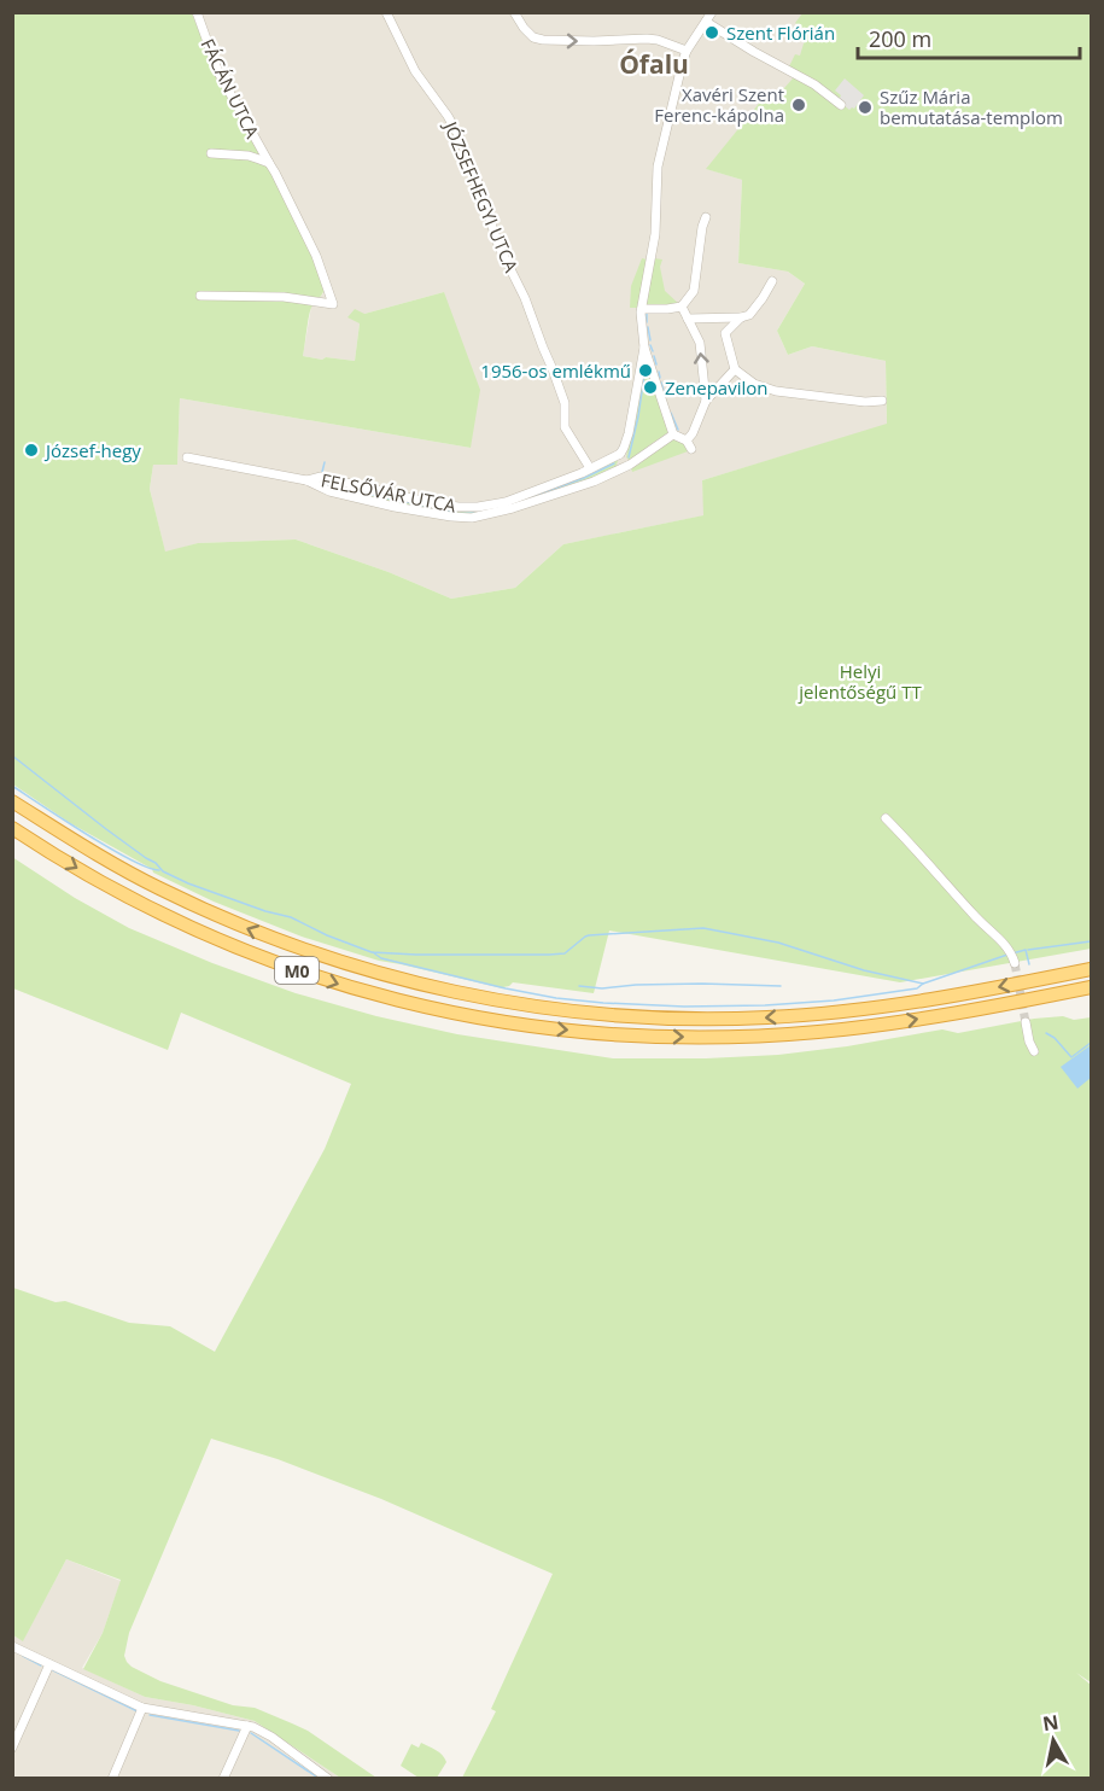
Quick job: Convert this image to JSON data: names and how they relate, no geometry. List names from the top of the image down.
{
  "streets": {
    "highway": ["M0"],
    "street": ["FÁCÁN UTCA", "JÓZSEFHEGYI UTCA", "FELSŐVÁR UTCA"]
  },
  "crossings": [
    ["JÓZSEFHEGYI UTCA", "FELSŐVÁR UTCA"]
  ],
  "districts": ["Ófalu"],
  "parks": ["Helyi jelentőségű TT"],
  "places": [
    "Szent Flórián",
    "Xavéri Szent Ferenc-kápolna",
    "Szűz Mária bemutatása-templom",
    "1956-os emlékmű",
    "Zenepavilon",
    "József-hegy"
  ],
  "scale_bar": "200 m",
  "north": "top"
}
